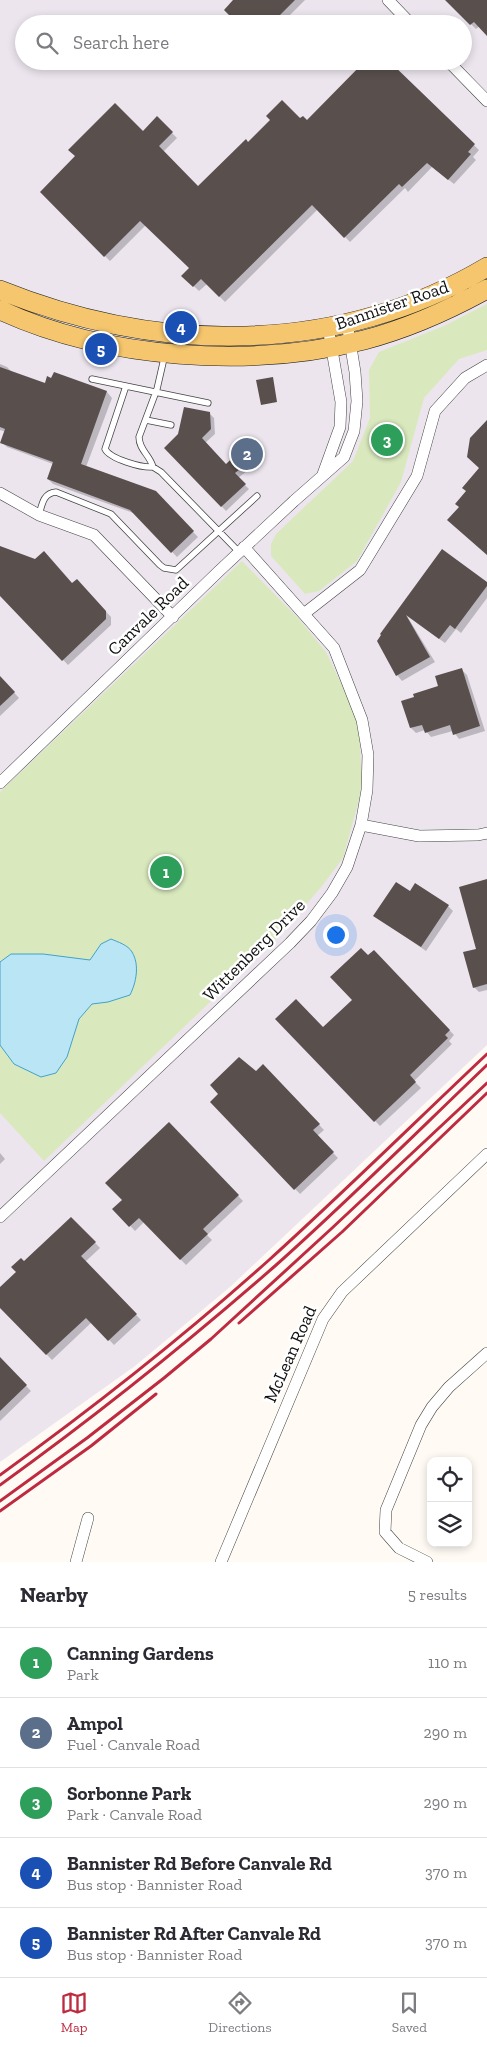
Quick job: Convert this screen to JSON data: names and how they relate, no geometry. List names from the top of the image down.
{
  "streets": {
    "main road": ["Bannister Road"],
    "street": ["Canvale Road", "Wittenberg Drive", "McLean Road"]
  },
  "crossings": [
    ["Bannister Road", "Canvale Road"],
    ["Canvale Road", "Wittenberg Drive"]
  ],
  "page": {
    "search": "Search here",
    "pins": [
      "4",
      "5",
      "3",
      "2",
      "1"
    ],
    "heading": ["Nearby", "5 results"],
    "list": [
      {
        "mark": "1",
        "name": "Canning Gardens",
        "note": "Park",
        "value": "110 m"
      },
      {
        "mark": "2",
        "name": "Ampol",
        "note": "Fuel · Canvale Road",
        "value": "290 m"
      },
      {
        "mark": "3",
        "name": "Sorbonne Park",
        "note": "Park · Canvale Road",
        "value": "290 m"
      },
      {
        "mark": "4",
        "name": "Bannister Rd Before Canvale Rd",
        "note": "Bus stop · Bannister Road",
        "value": "370 m"
      },
      {
        "mark": "5",
        "name": "Bannister Rd After Canvale Rd",
        "note": "Bus stop · Bannister Road",
        "value": "370 m"
      }
    ],
    "nav": ["Map", "Directions", "Saved"]
  }
}
